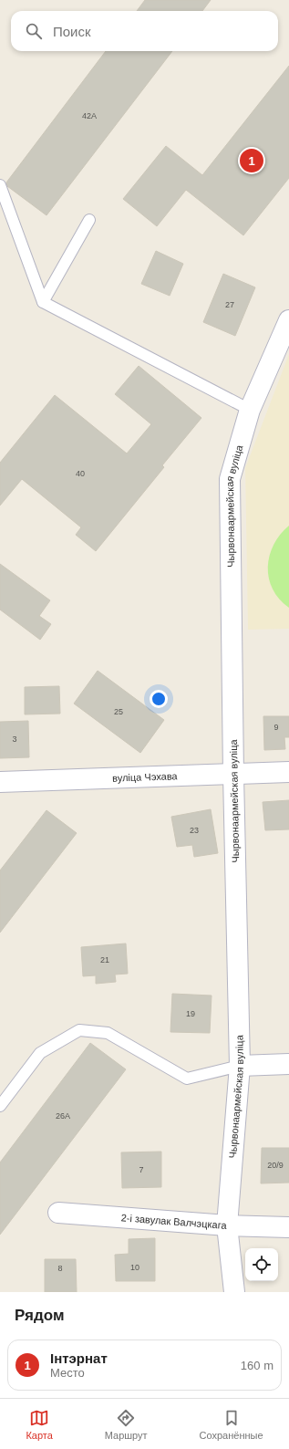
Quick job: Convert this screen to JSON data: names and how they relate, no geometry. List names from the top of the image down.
{
  "streets": {
    "street": ["Чырвонаармейская вуліца", "вуліца Чэхава", "2-і завулак Валчэцкага"]
  },
  "crossings": [
    ["Чырвонаармейская вуліца", "вуліца Чэхава"],
    ["Чырвонаармейская вуліца", "2-і завулак Валчэцкага"]
  ],
  "house_numbers": [
    "42А",
    "27",
    "40",
    "25",
    "9",
    "3",
    "23",
    "21",
    "19",
    "26А",
    "20/9",
    "7",
    "10",
    "8"
  ],
  "page": {
    "search": "Поиск",
    "pins": "1",
    "heading": "Рядом",
    "list": [
      {
        "mark": "1",
        "name": "Інтэрнат",
        "note": "Место",
        "value": "160 m"
      }
    ],
    "nav": ["Карта", "Маршрут", "Сохранённые"]
  }
}
